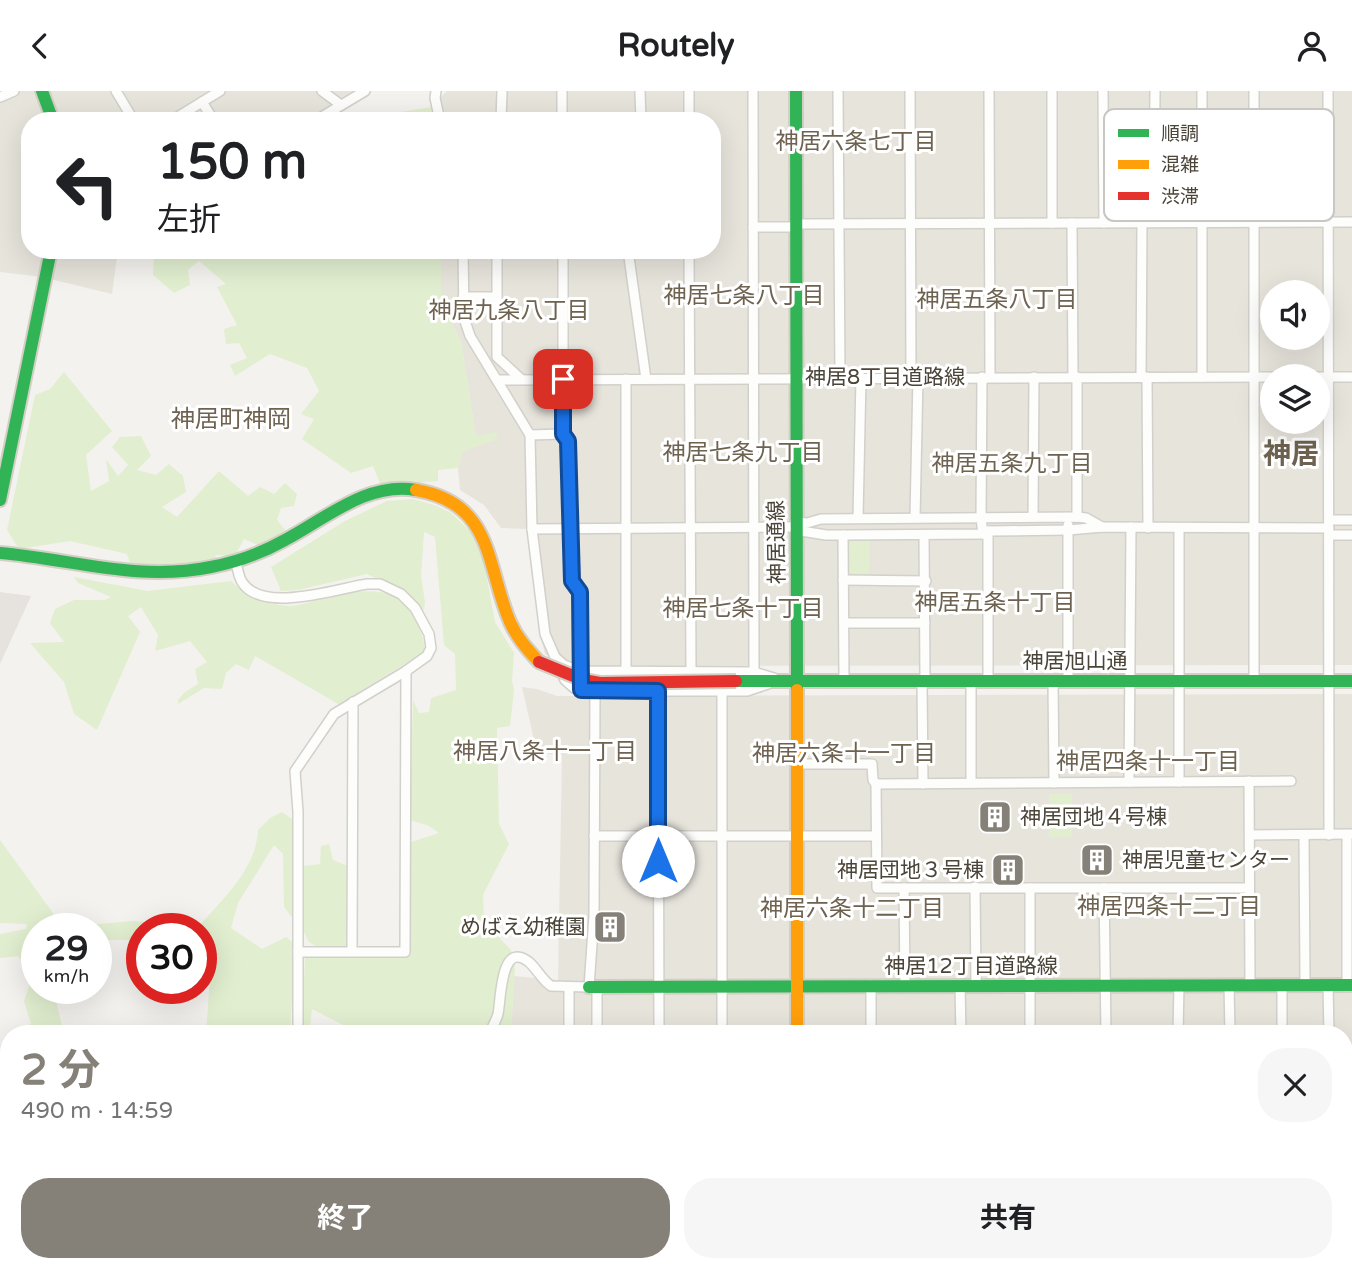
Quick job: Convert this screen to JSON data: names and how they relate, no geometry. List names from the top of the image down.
{
  "streets": {
    "street": [
      "神居8丁目道路線",
      "神居通線",
      "神居旭山通",
      "神居12丁目道路線"
    ]
  },
  "crossings": [
    ["神居8丁目道路線", "神居通線"],
    ["神居通線", "神居旭山通"],
    ["神居通線", "神居12丁目道路線"]
  ],
  "districts": [
    "神居六条七丁目",
    "神居七条八丁目",
    "神居五条八丁目",
    "神居九条八丁目",
    "神居町神岡",
    "神居七条九丁目",
    "神居",
    "神居五条九丁目",
    "神居五条十丁目",
    "神居七条十丁目",
    "神居八条十一丁目",
    "神居六条十一丁目",
    "神居四条十一丁目",
    "神居四条十二丁目",
    "神居六条十二丁目"
  ],
  "places": {
    "building": [
      "神居団地４号棟",
      "神居児童センター",
      "神居団地３号棟",
      "めばえ幼稚園"
    ]
  },
  "legend": ["順調", "混雑", "渋滞"],
  "page": {
    "header": "Routely",
    "turn": ["150 m", "左折"],
    "speed": "29 km/h",
    "limit": "30",
    "heading": ["2 分", "490 m · 14:59"],
    "buttons": ["終了", "共有"]
  }
}
